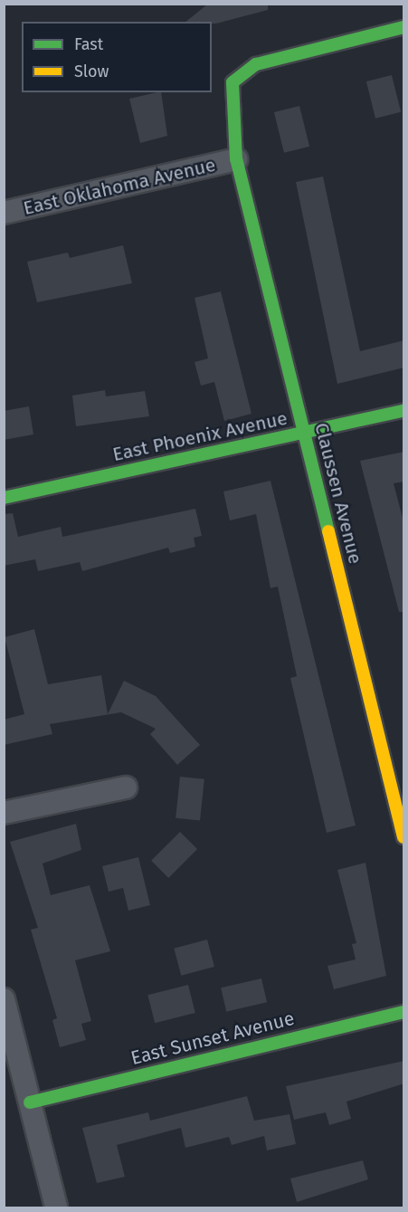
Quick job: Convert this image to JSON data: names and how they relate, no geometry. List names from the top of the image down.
{
  "streets": {
    "street": [
      "East Oklahoma Avenue",
      "East Phoenix Avenue",
      "Claussen Avenue",
      "East Sunset Avenue"
    ]
  },
  "crossings": [
    ["East Oklahoma Avenue", "Claussen Avenue"],
    ["East Phoenix Avenue", "Claussen Avenue"]
  ],
  "legend": ["Fast", "Slow"]
}
